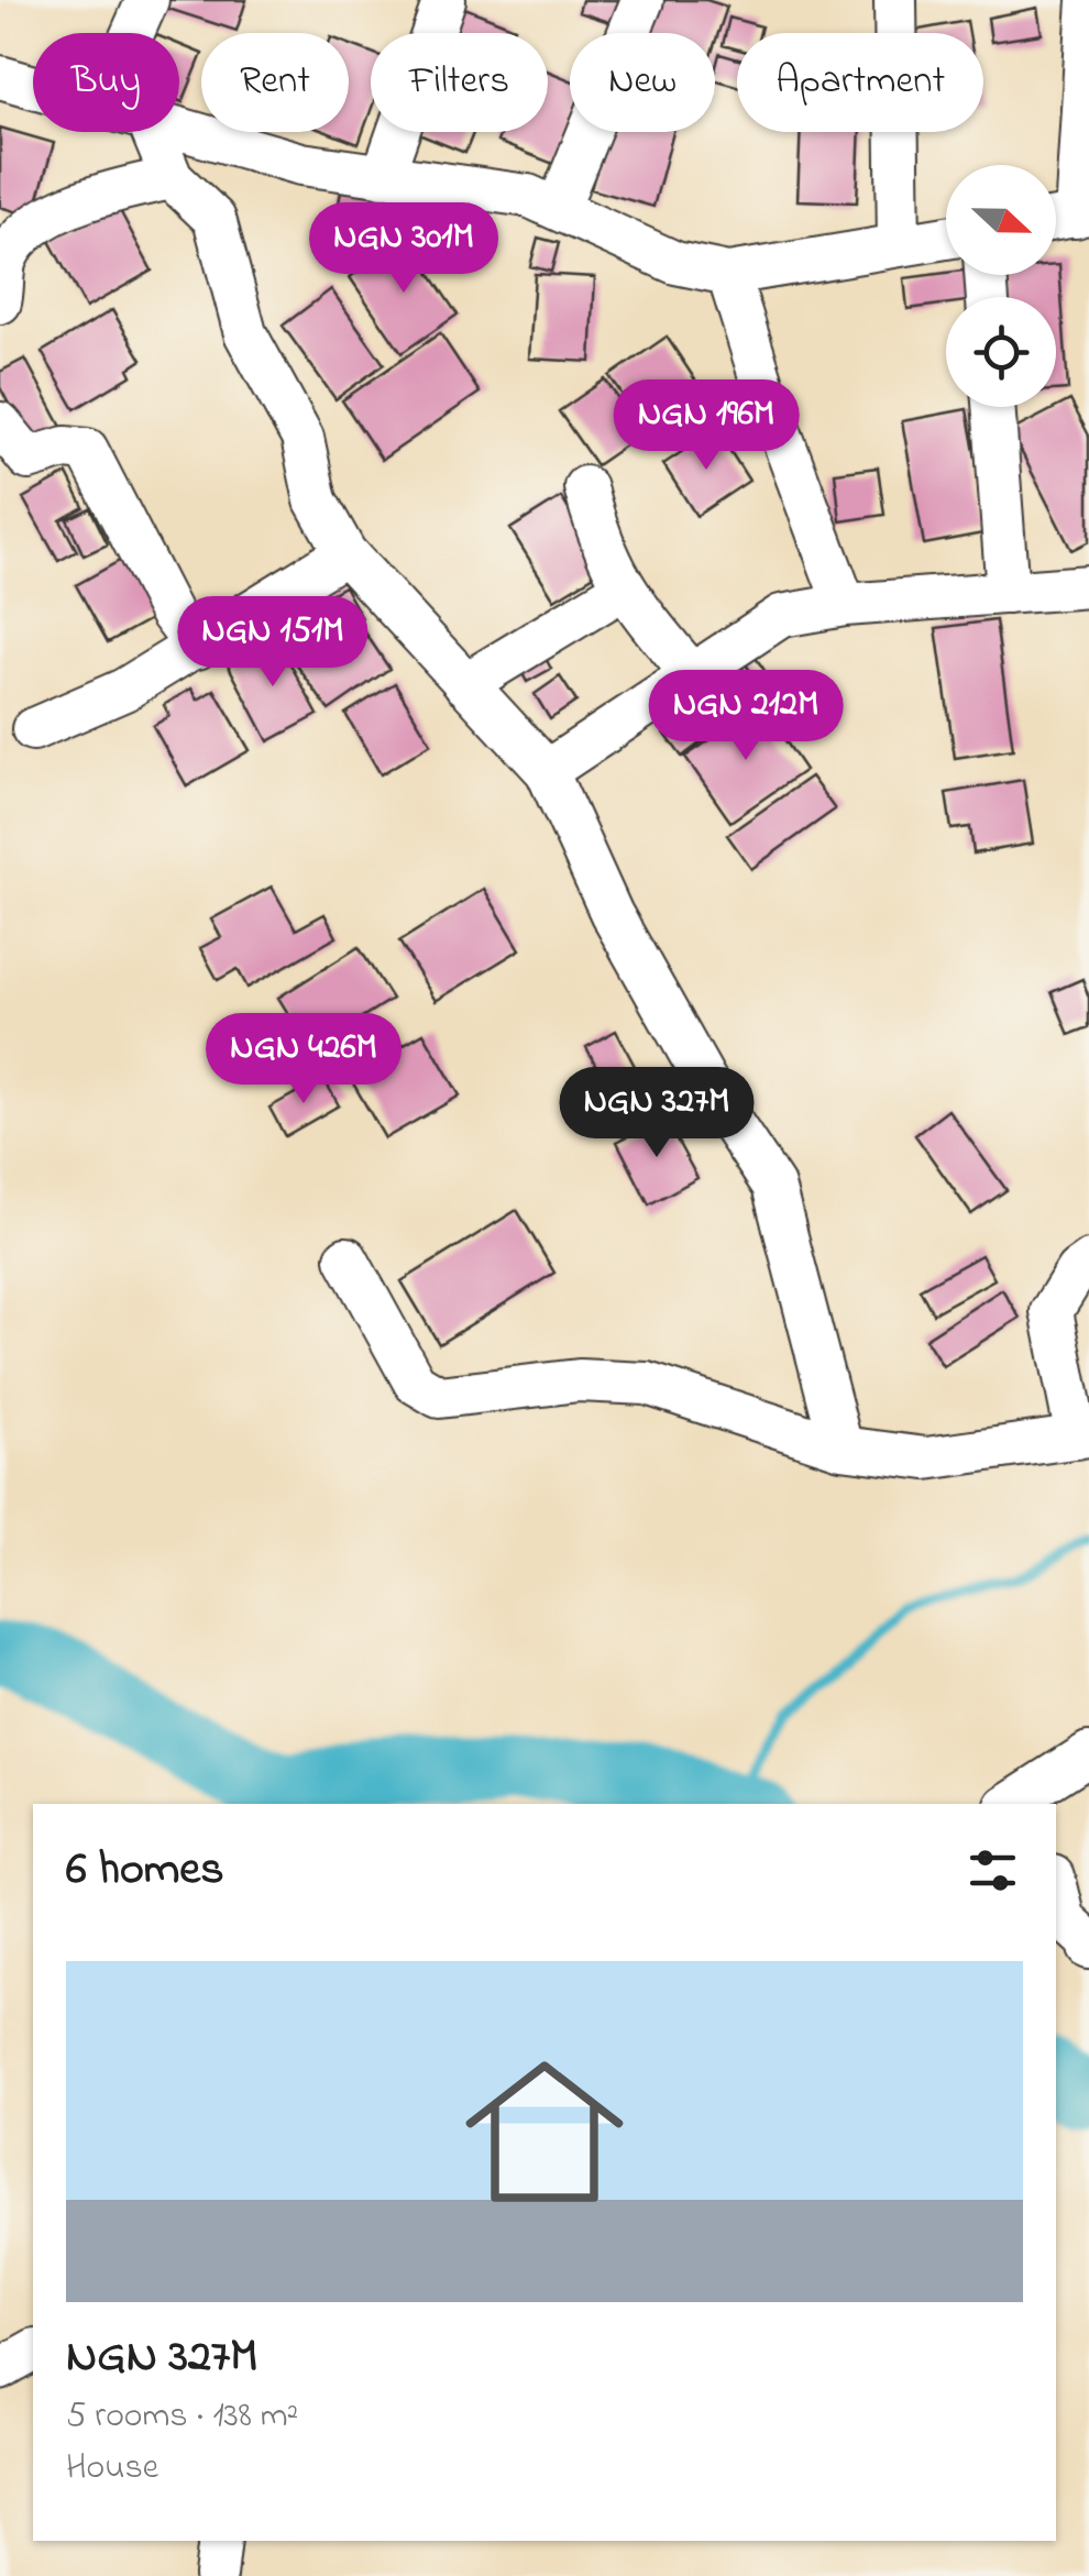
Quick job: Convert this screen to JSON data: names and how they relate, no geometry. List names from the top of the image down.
{
  "north": "right",
  "page": {
    "chip": [
      "Buy",
      "Rent",
      "Filters",
      "New",
      "Apartment"
    ],
    "price": [
      "NGN 301M",
      "NGN 196M",
      "NGN 151M",
      "NGN 212M",
      "NGN 426M",
      "NGN 327M"
    ],
    "heading": "6 homes",
    "list": [
      {
        "name": "NGN 327M",
        "note": "5 rooms · 138 m² · House"
      }
    ]
  }
}
